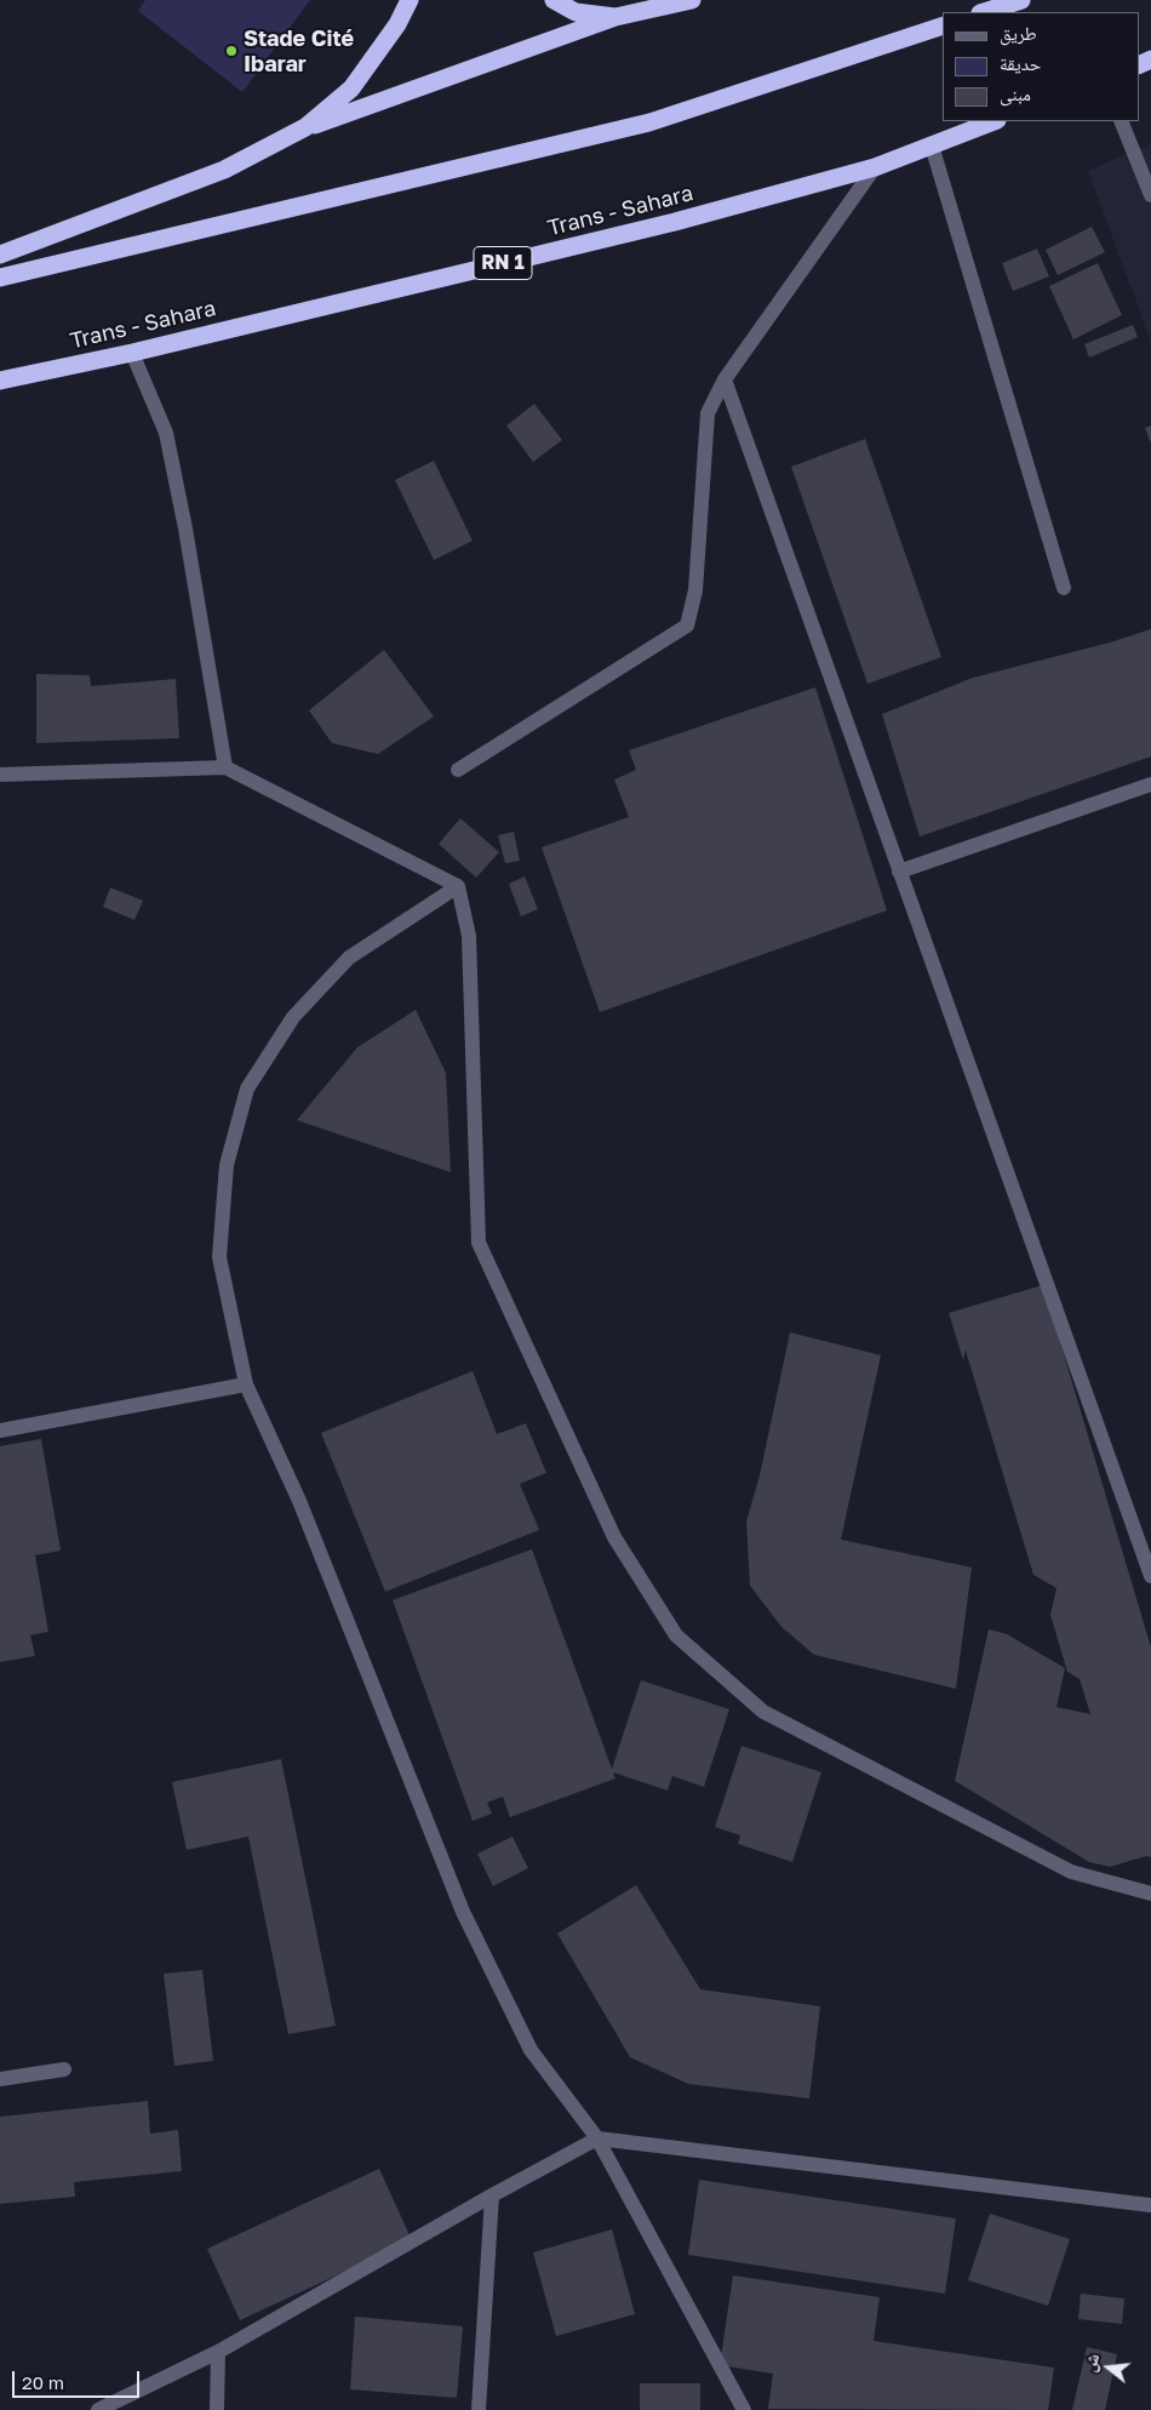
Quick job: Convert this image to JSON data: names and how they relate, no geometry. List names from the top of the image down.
{
  "streets": {
    "highway": ["Trans - Sahara", "RN 1"]
  },
  "places": ["Stade Cité Ibarar"],
  "legend": ["طريق", "حديقة", "مبنى"],
  "scale_bar": "20 m",
  "north": "left"
}
